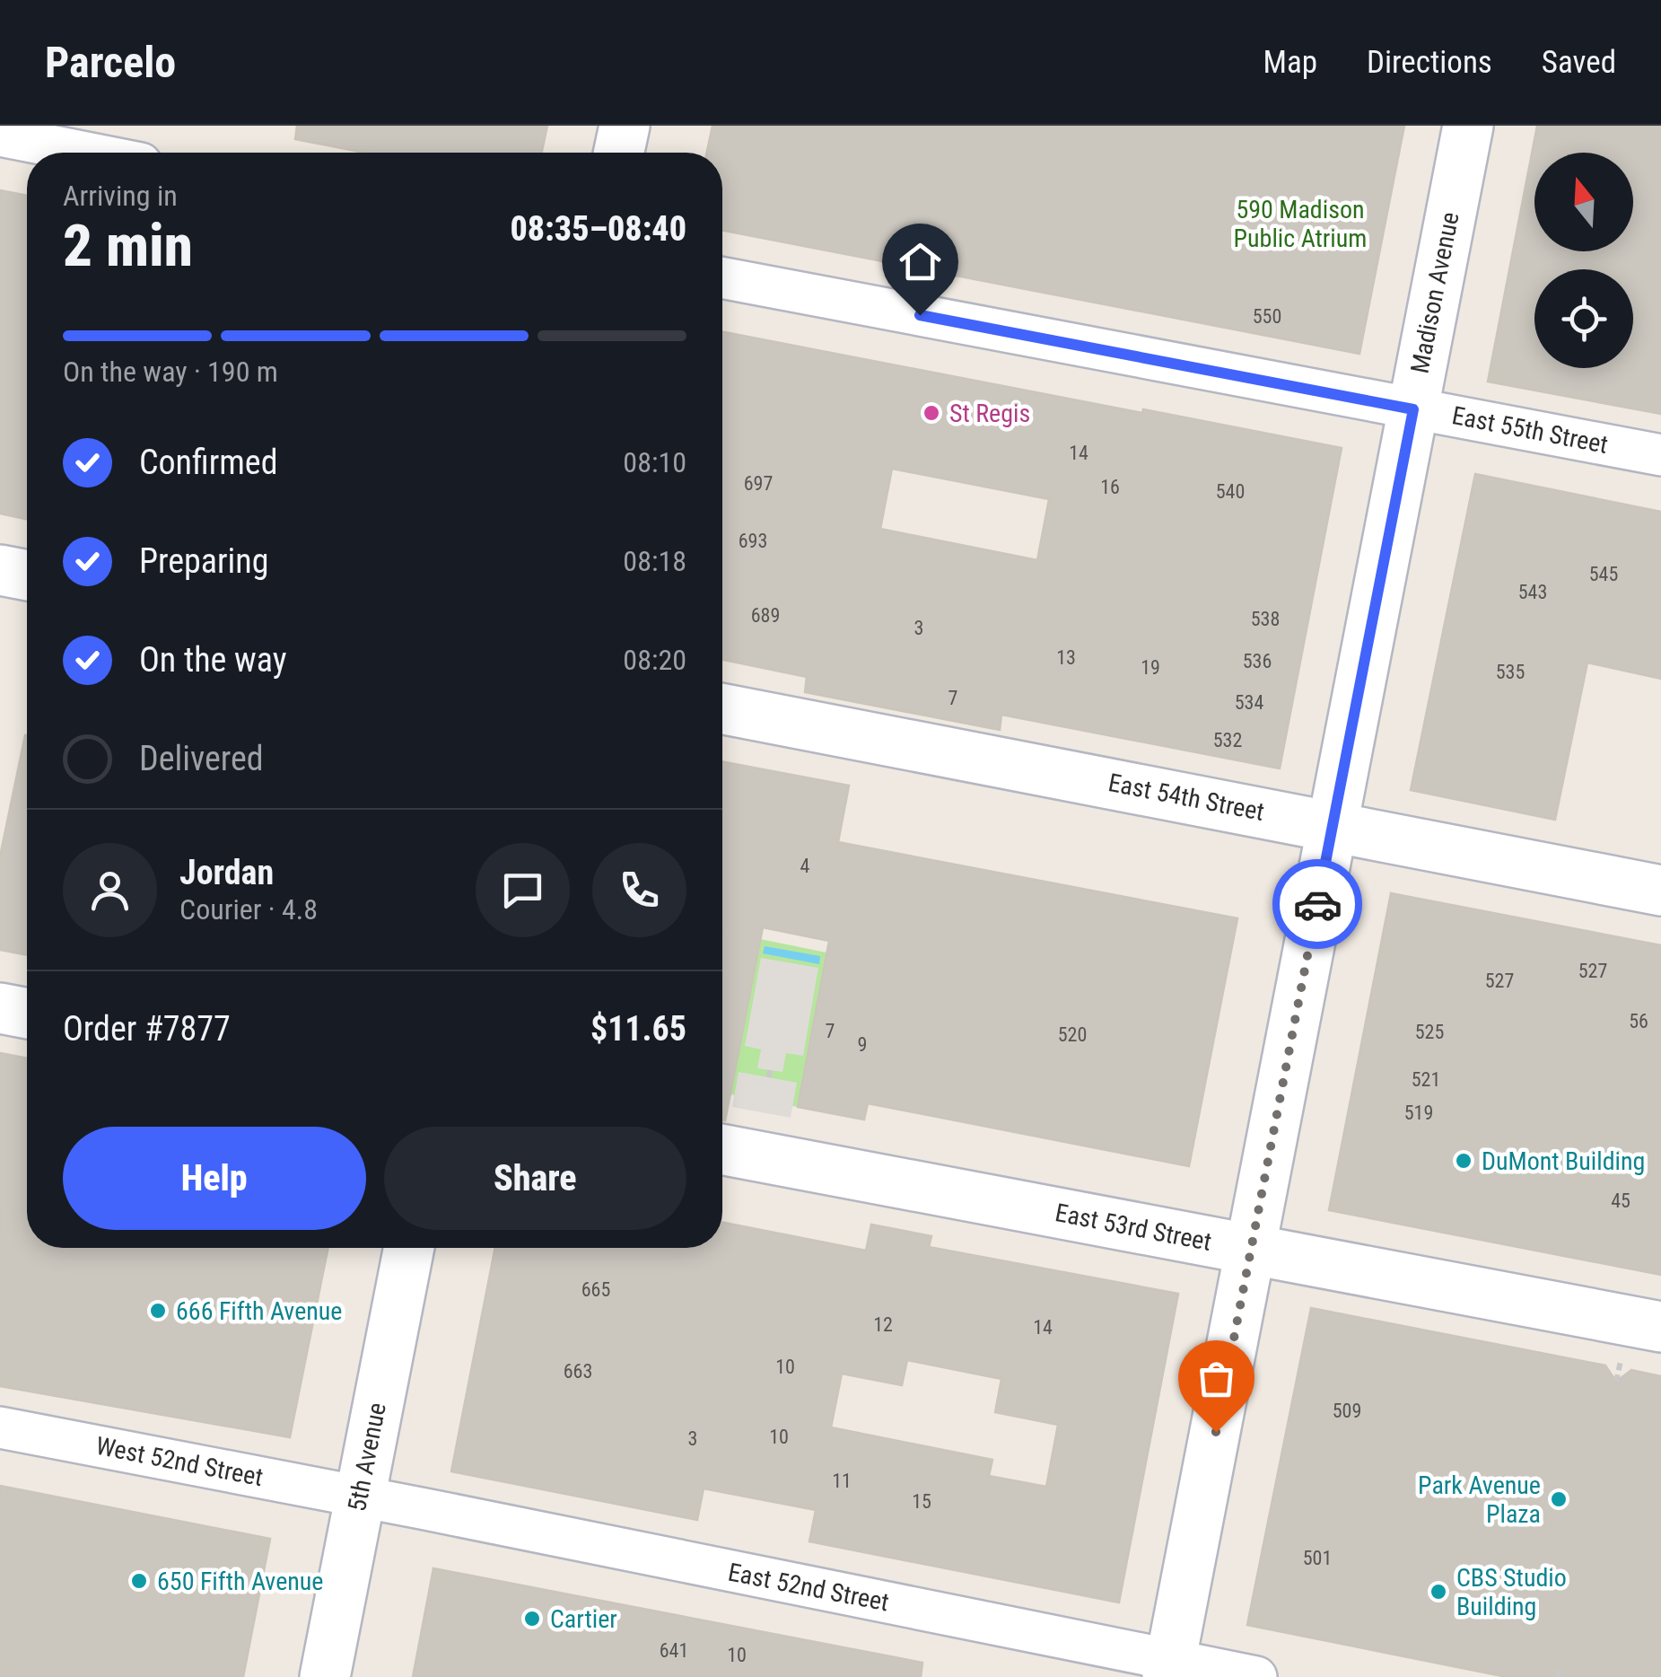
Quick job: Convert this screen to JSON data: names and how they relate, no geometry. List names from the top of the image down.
{
  "streets": {
    "main road": [
      "Madison Avenue",
      "East 54th Street",
      "East 53rd Street",
      "5th Avenue"
    ],
    "street": ["East 55th Street", "West 52nd Street", "East 52nd Street"]
  },
  "crossings": [
    ["Madison Avenue", "East 55th Street"],
    ["Madison Avenue", "East 54th Street"],
    ["Madison Avenue", "East 53rd Street"],
    ["Madison Avenue", "East 52nd Street"],
    ["5th Avenue", "West 52nd Street"],
    ["5th Avenue", "East 52nd Street"],
    ["West 52nd Street", "East 52nd Street"]
  ],
  "parks": ["590 Madison Public Atrium"],
  "places": [
    "St Regis",
    "DuMont Building",
    "666 Fifth Avenue",
    "Park Avenue Plaza",
    "650 Fifth Avenue",
    "CBS Studio Building",
    "Cartier"
  ],
  "house_numbers": [
    "550",
    "14",
    "697",
    "16",
    "540",
    "693",
    "545",
    "543",
    "689",
    "538",
    "3",
    "13",
    "536",
    "19",
    "535",
    "7",
    "534",
    "532",
    "4",
    "527",
    "527",
    "56",
    "7",
    "525",
    "520",
    "9",
    "521",
    "519",
    "45",
    "665",
    "12",
    "14",
    "10",
    "663",
    "509",
    "10",
    "3",
    "11",
    "15",
    "501",
    "641",
    "10"
  ],
  "north": "top",
  "page": {
    "header": "Parcelo",
    "nav": ["Map", "Directions", "Saved"],
    "heading": ["2 min", "Arriving in", "08:35–08:40"],
    "panel": [
      "Jordan",
      "Courier · 4.8",
      "Order #7877",
      "$11.65"
    ],
    "bar": "On the way · 190 m",
    "list": [
      ["Confirmed", "08:10"],
      ["Preparing", "08:18"],
      ["On the way", "08:20"],
      "Delivered"
    ],
    "buttons": ["Help", "Share"]
  }
}
